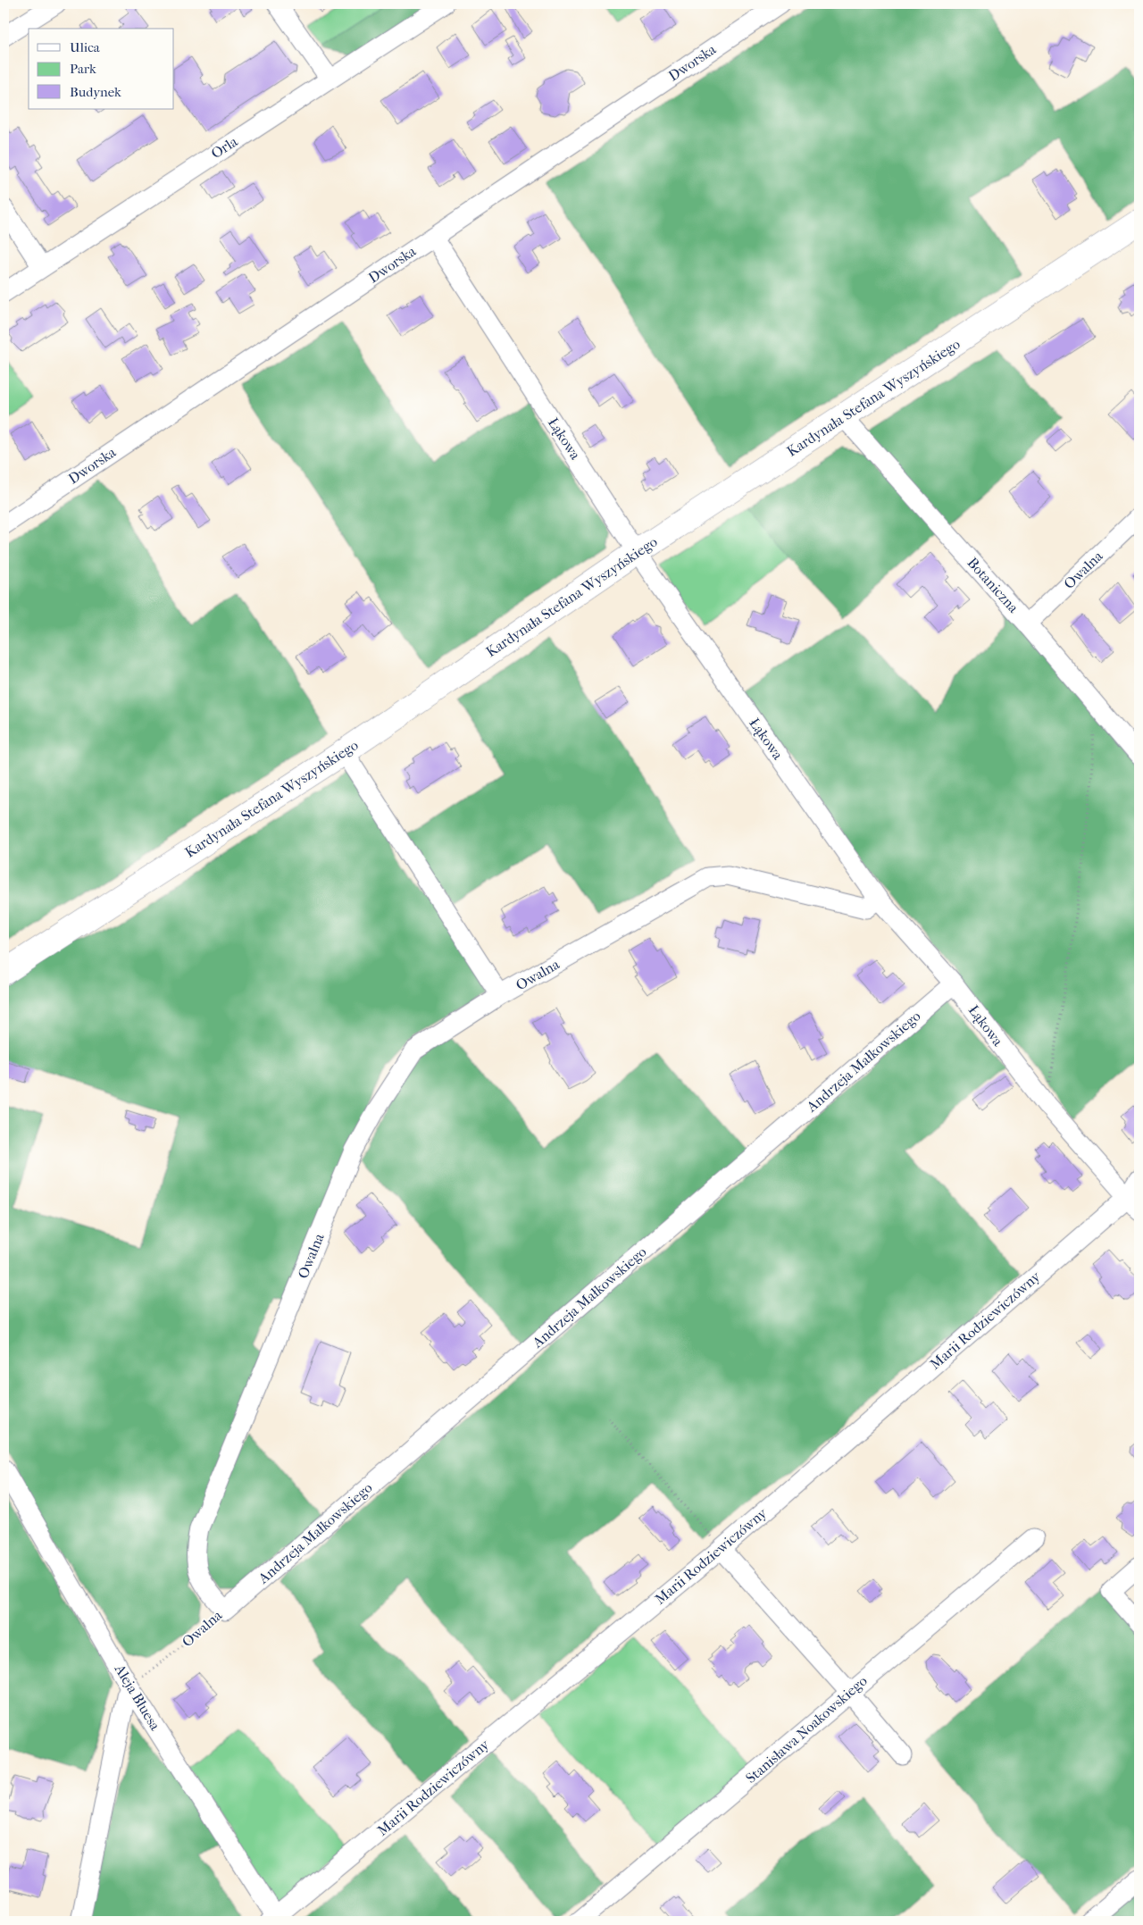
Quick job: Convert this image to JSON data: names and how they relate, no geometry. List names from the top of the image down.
{
  "streets": {
    "main road": ["Kardynała Stefana Wyszyńskiego"],
    "street": [
      "Dworska",
      "Orla",
      "Łąkowa",
      "Owalna",
      "Botaniczna",
      "Andrzeja Małkowskiego",
      "Marii Rodziewiczówny",
      "Aleja Bluesa",
      "Stanisława Noakowskiego"
    ]
  },
  "crossings": [
    ["Dworska", "Łąkowa"],
    ["Kardynała Stefana Wyszyńskiego", "Łąkowa"],
    ["Kardynała Stefana Wyszyńskiego", "Botaniczna"],
    ["Łąkowa", "Owalna"],
    ["Łąkowa", "Andrzeja Małkowskiego"],
    ["Łąkowa", "Marii Rodziewiczówny"],
    ["Owalna", "Botaniczna"],
    ["Owalna", "Andrzeja Małkowskiego"],
    ["Owalna", "Aleja Bluesa"],
    ["Marii Rodziewiczówny", "Aleja Bluesa"]
  ],
  "legend": ["Ulica", "Park", "Budynek"]
}
